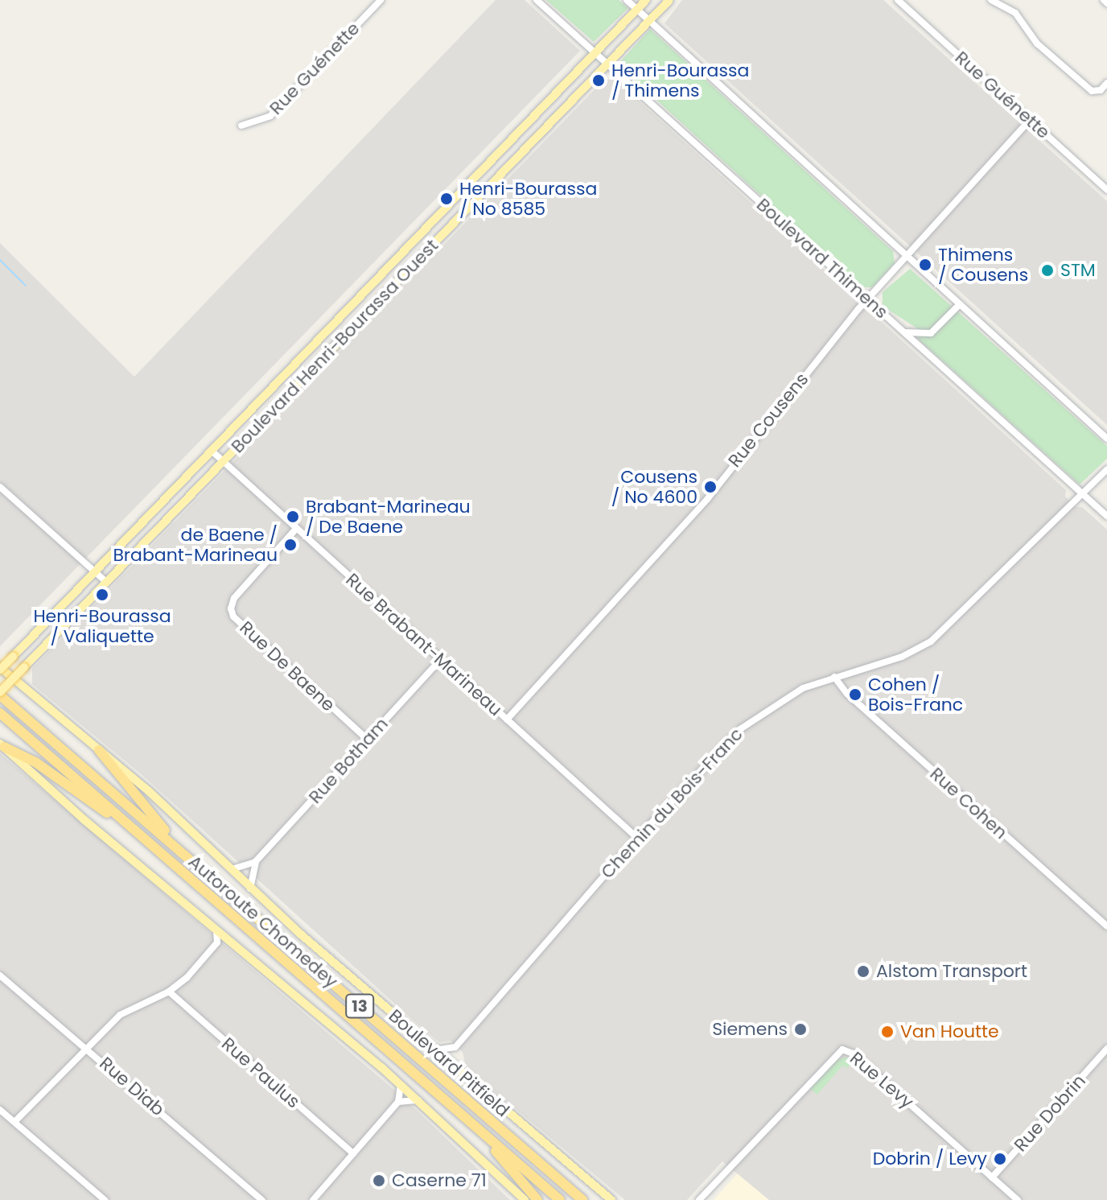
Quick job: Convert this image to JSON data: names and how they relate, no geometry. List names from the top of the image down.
{
  "streets": {
    "highway": ["Autoroute Chomedey", "13"],
    "main road": ["Boulevard Henri-Bourassa Ouest", "Boulevard Pitfield"],
    "street": [
      "Rue Guénette",
      "Boulevard Thimens",
      "Rue Cousens",
      "Rue Brabant-Marineau",
      "Rue De Baene",
      "Rue Botham",
      "Chemin du Bois-Franc",
      "Rue Cohen",
      "Rue Paulus",
      "Rue Levy",
      "Rue Diab",
      "Rue Dobrin"
    ]
  },
  "crossings": [
    ["Rue Guénette", "Rue Cousens"],
    ["Boulevard Thimens", "Boulevard Henri-Bourassa Ouest"],
    ["Boulevard Thimens", "Rue Cousens"],
    ["Boulevard Thimens", "Chemin du Bois-Franc"],
    ["Boulevard Henri-Bourassa Ouest", "Rue Brabant-Marineau"],
    ["Boulevard Henri-Bourassa Ouest", "Autoroute Chomedey"],
    ["Boulevard Henri-Bourassa Ouest", "Boulevard Pitfield"],
    ["Rue Cousens", "Rue Brabant-Marineau"],
    ["Rue Brabant-Marineau", "Rue De Baene"],
    ["Rue Brabant-Marineau", "Rue Botham"],
    ["Rue Brabant-Marineau", "Chemin du Bois-Franc"],
    ["Rue De Baene", "Rue Botham"],
    ["Rue Botham", "Boulevard Pitfield"],
    ["Chemin du Bois-Franc", "Rue Cohen"],
    ["Rue Levy", "Rue Dobrin"]
  ],
  "places": [
    "Henri-Bourassa / Thimens",
    "Henri-Bourassa / No 8585",
    "Thimens / Cousens",
    "STM",
    "Cousens / No 4600",
    "Brabant-Marineau / De Baene",
    "de Baene / Brabant-Marineau",
    "Henri-Bourassa / Valiquette",
    "Cohen / Bois-Franc",
    "Alstom Transport",
    "Siemens",
    "Van Houtte",
    "Dobrin / Levy",
    "Caserne 71"
  ]
}
